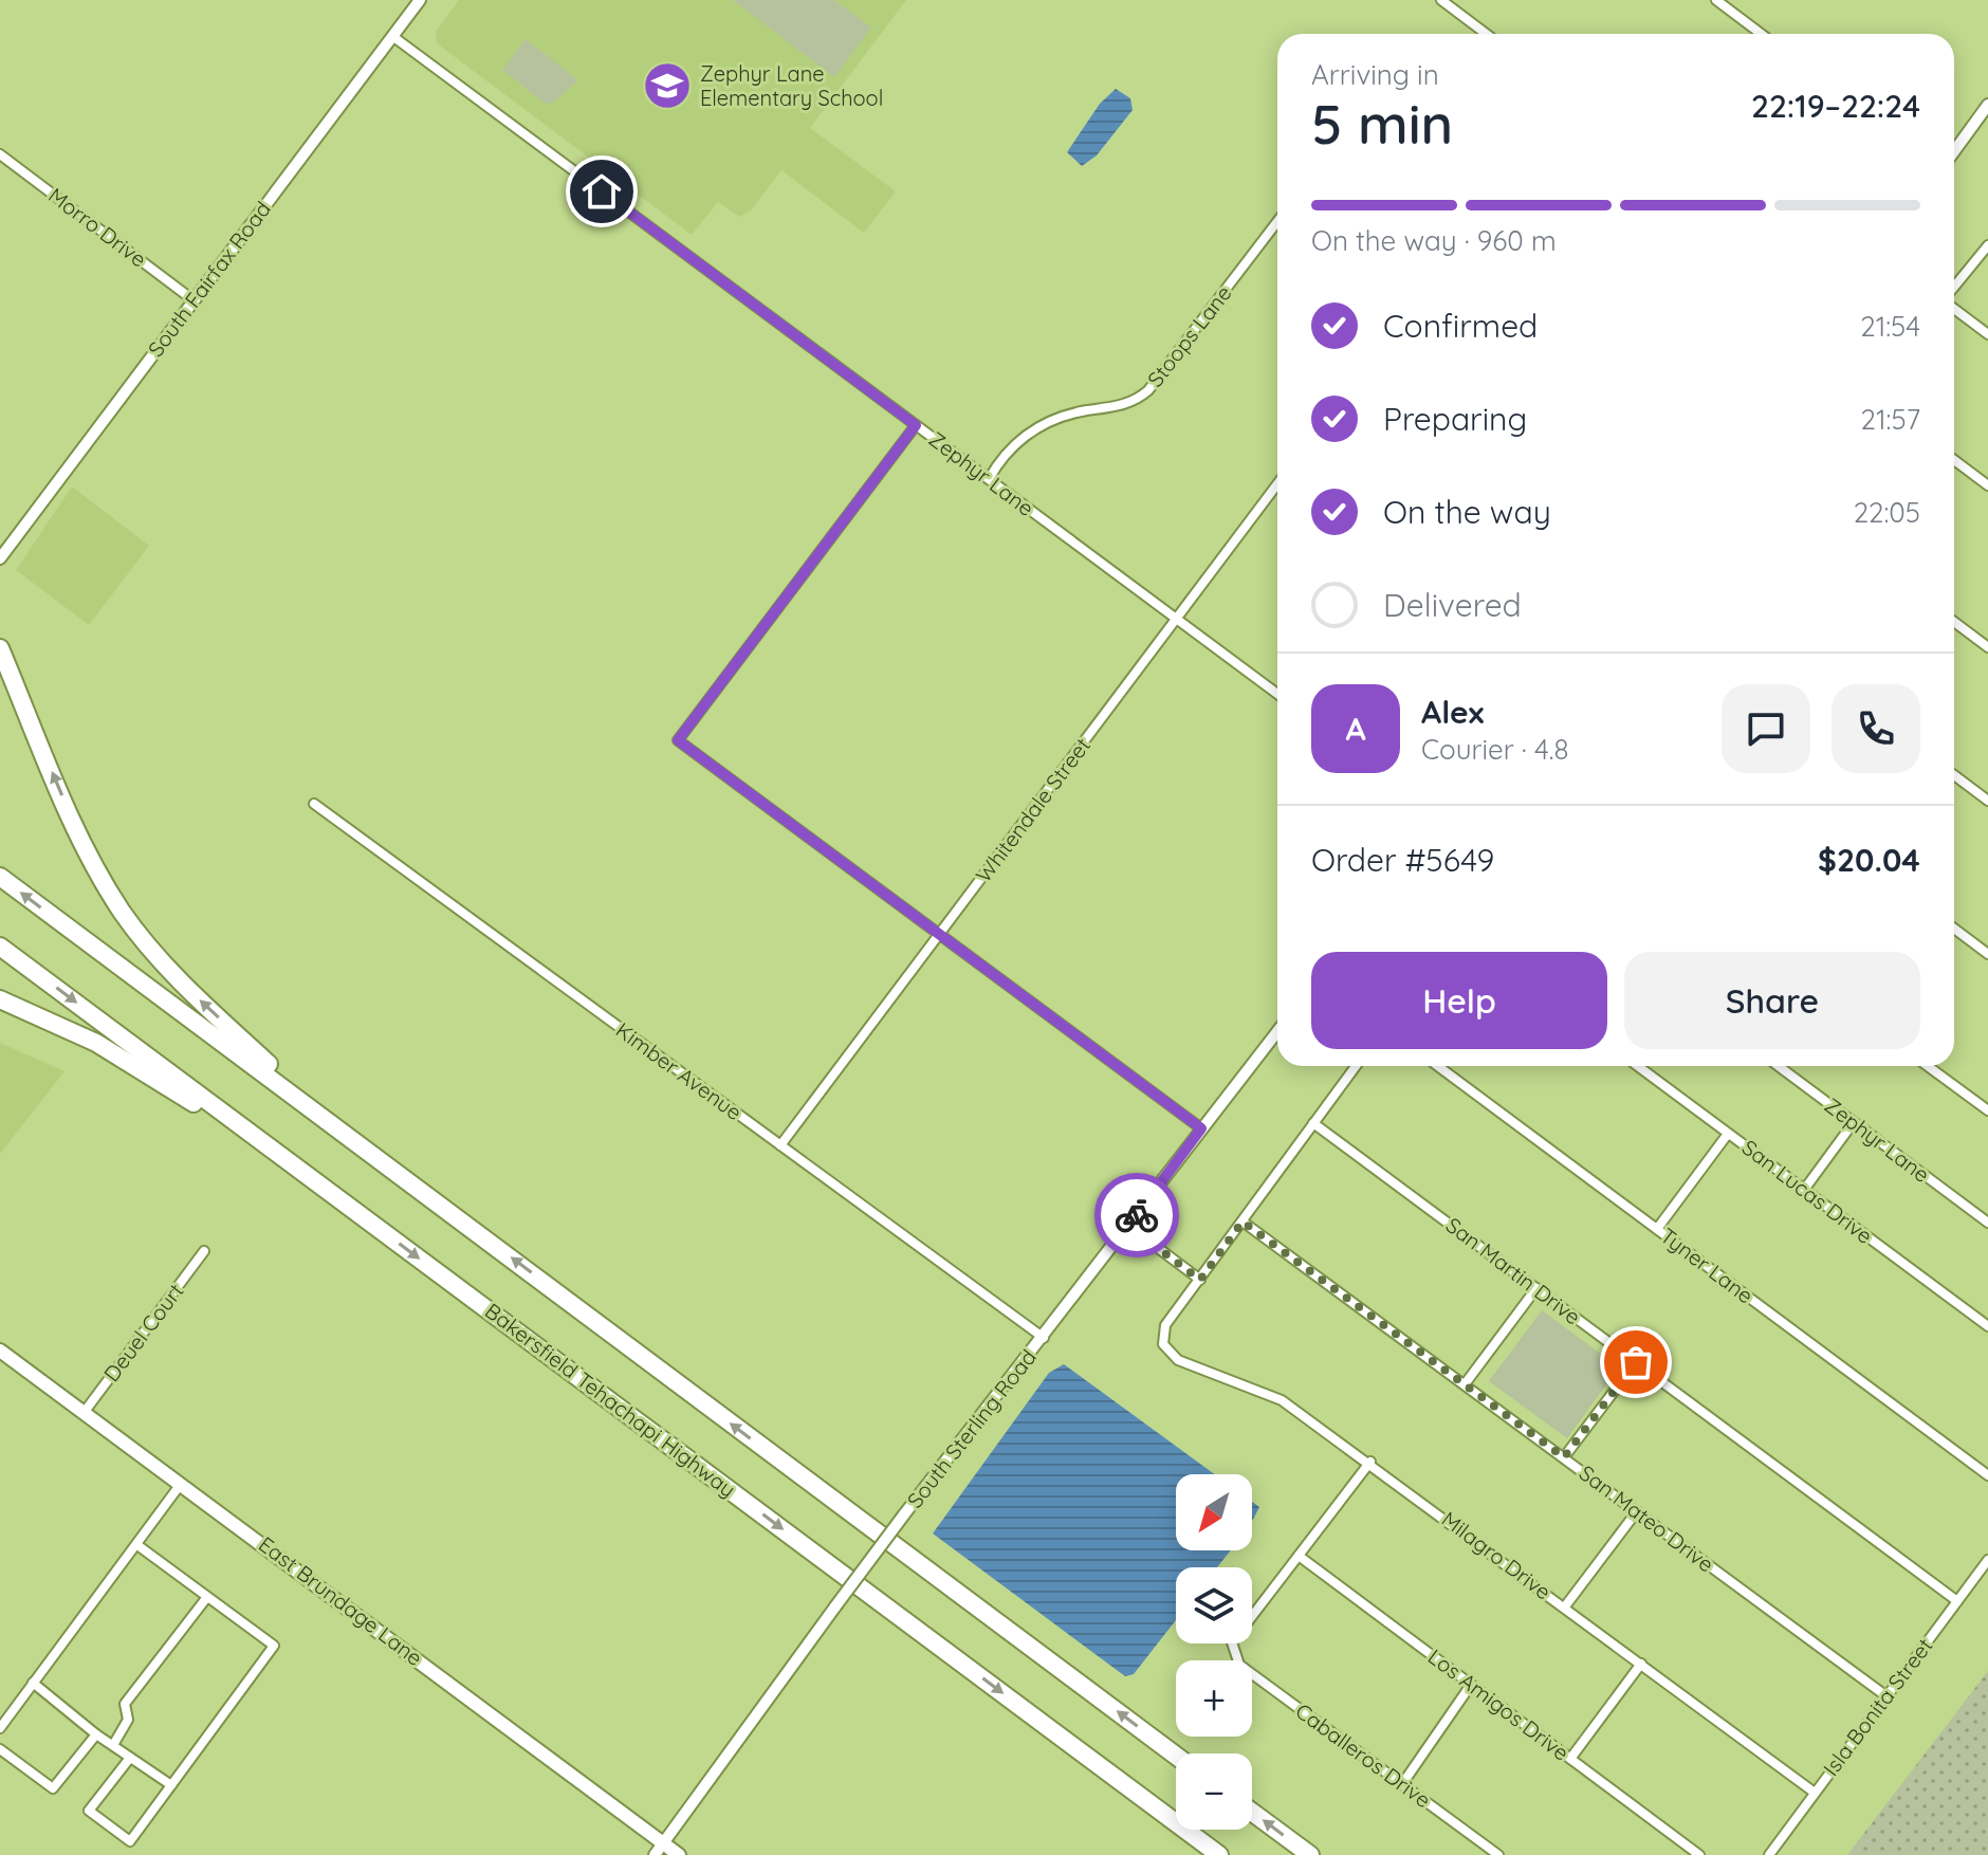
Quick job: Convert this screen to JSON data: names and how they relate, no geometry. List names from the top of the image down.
{
  "streets": {
    "highway": ["Bakersfield Tehachapi Highway"],
    "main road": ["East Brundage Lane"],
    "street": [
      "Morro Drive",
      "South Fairfax Road",
      "Stoops Lane",
      "Zephyr Lane",
      "Whitendale Street",
      "Kimber Avenue",
      "San Lucas Drive",
      "Tyner Lane",
      "San Martin Drive",
      "Deuel Court",
      "South Sterling Road",
      "San Mateo Drive",
      "Milagro Drive",
      "Los Amigos Drive",
      "Isla Bonita Street",
      "Caballeros Drive"
    ]
  },
  "crossings": [
    ["Morro Drive", "South Fairfax Road"],
    ["South Fairfax Road", "Zephyr Lane"],
    ["Stoops Lane", "Zephyr Lane"],
    ["Zephyr Lane", "Whitendale Street"],
    ["Whitendale Street", "Kimber Avenue"],
    ["Kimber Avenue", "South Sterling Road"],
    ["San Martin Drive", "Isla Bonita Street"],
    ["Deuel Court", "East Brundage Lane"],
    ["South Sterling Road", "East Brundage Lane"],
    ["San Mateo Drive", "Isla Bonita Street"],
    ["Milagro Drive", "Isla Bonita Street"],
    ["Los Amigos Drive", "Caballeros Drive"]
  ],
  "places": {
    "school or university": ["Zephyr Lane Elementary School"]
  },
  "north": "bottom left",
  "page": {
    "heading": ["5 min", "Arriving in", "22:19–22:24"],
    "panel": [
      "Alex",
      "Courier · 4.8",
      "Order #5649",
      "$20.04"
    ],
    "bar": "On the way · 960 m",
    "list": [
      ["Confirmed", "21:54"],
      ["Preparing", "21:57"],
      ["On the way", "22:05"],
      "Delivered"
    ],
    "round": "A",
    "buttons": ["Help", "Share"],
    "map_buttons": ["+", "−"]
  }
}
